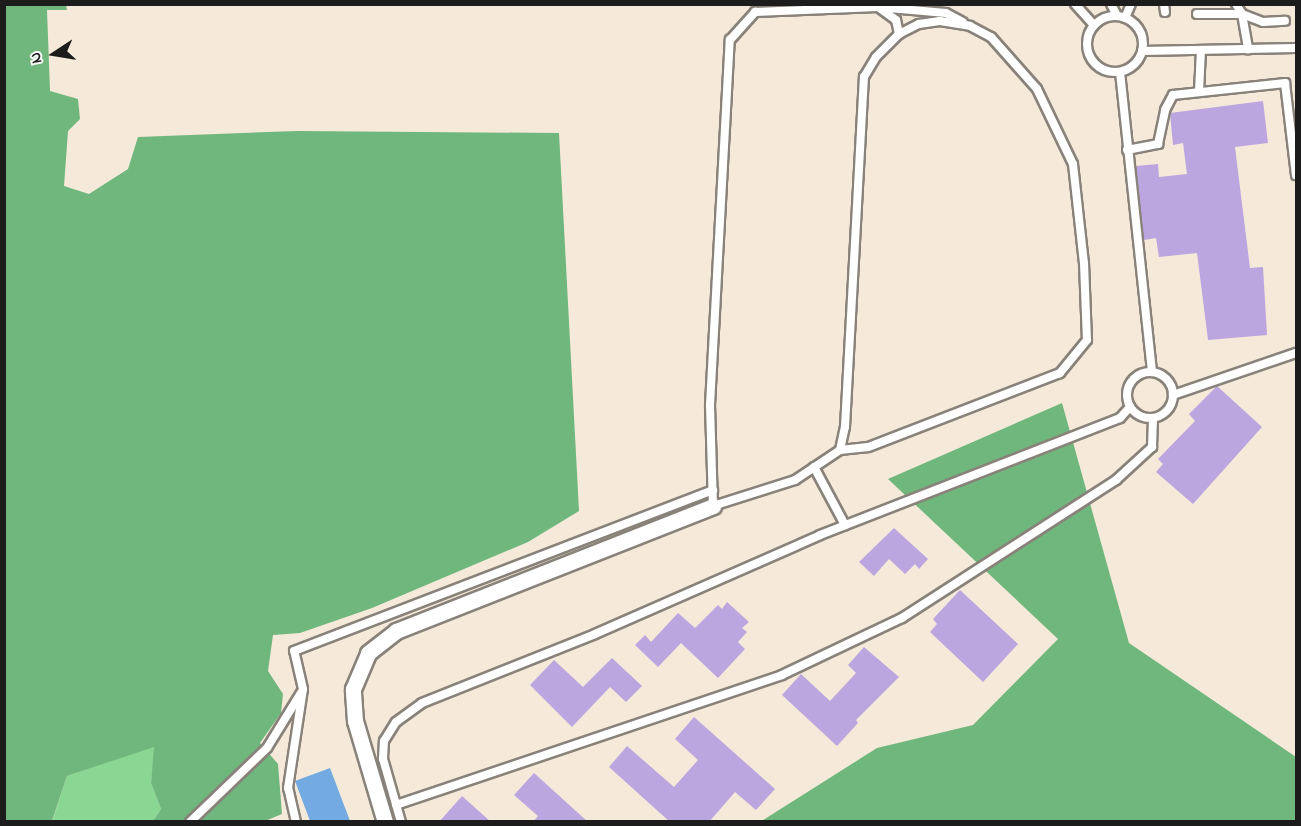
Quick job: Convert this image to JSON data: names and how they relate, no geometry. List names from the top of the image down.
{
  "north": "left"
}
